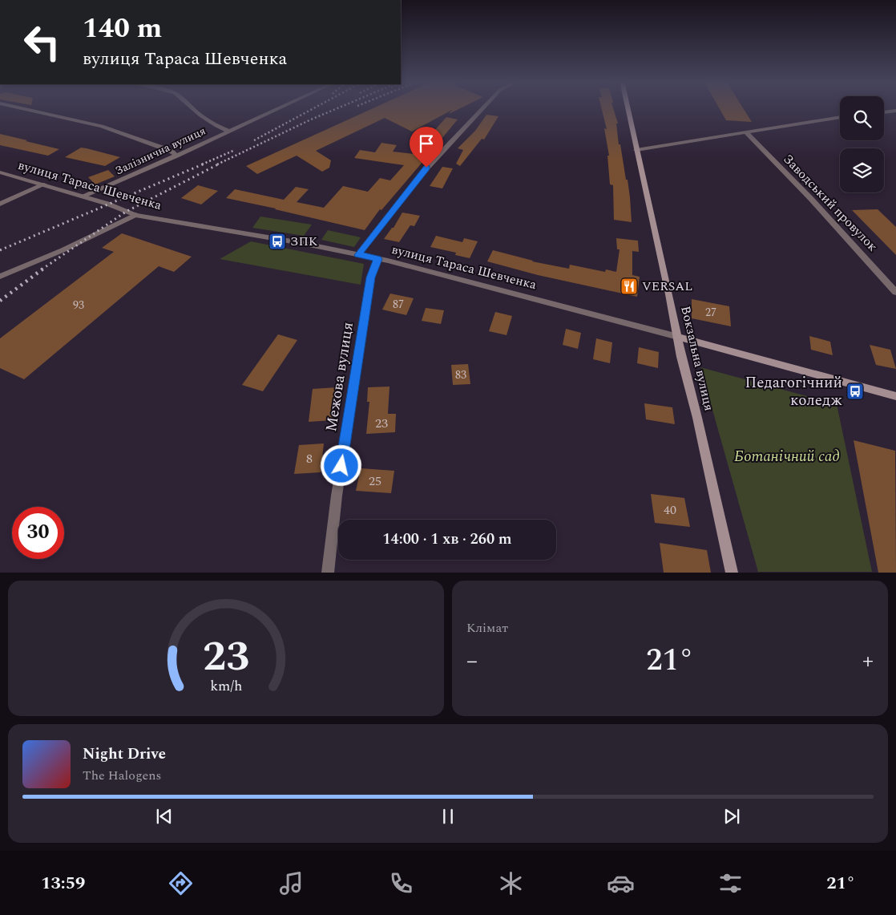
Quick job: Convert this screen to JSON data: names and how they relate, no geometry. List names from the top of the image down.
{
  "streets": {
    "main road": ["вулиця Тараса Шевченка", "Вокзальна вулиця"],
    "street": ["Залізнична вулиця", "Заводський провулок", "Межова вулиця"]
  },
  "crossings": [
    ["Залізнична вулиця", "вулиця Тараса Шевченка"],
    ["вулиця Тараса Шевченка", "Вокзальна вулиця"],
    ["вулиця Тараса Шевченка", "Межова вулиця"]
  ],
  "parks": ["Ботанічний сад"],
  "places": {
    "bus stop": ["ЗПК", "Педагогічний коледж"],
    "restaurant": ["VERSAL"]
  },
  "house_numbers": [
    "87",
    "93",
    "27",
    "83",
    "23",
    "8",
    "25",
    "40"
  ],
  "page": {
    "turn": ["140 m", "вулиця Тараса Шевченка"],
    "limit": "30",
    "trip": "14:00 · 1 хв · 260 m",
    "tile": "Клімат",
    "heat": ["−", "21°", "+"],
    "song": ["Night Drive", "The Halogens"],
    "tabs": ["13:59", "21°"],
    "gauge": ["23", "km/h"]
  }
}
